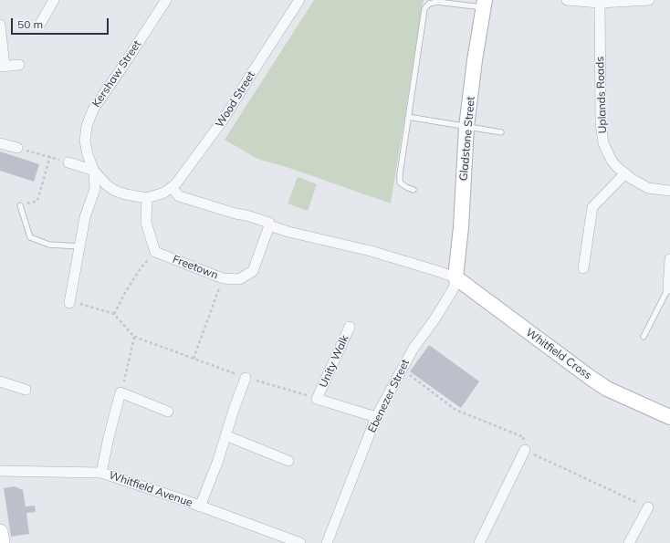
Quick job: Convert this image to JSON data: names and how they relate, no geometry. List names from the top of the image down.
{
  "streets": {
    "street": [
      "Kershaw Street",
      "Uplands Roads",
      "Wood Street",
      "Gladstone Street",
      "Freetown",
      "Whitfield Cross",
      "Unity Walk",
      "Ebenezer Street",
      "Whitfield Avenue"
    ]
  },
  "crossings": [
    ["Gladstone Street", "Whitfield Cross"],
    ["Gladstone Street", "Ebenezer Street"],
    ["Whitfield Cross", "Ebenezer Street"],
    ["Unity Walk", "Ebenezer Street"]
  ],
  "scale_bar": "50 m"
}
